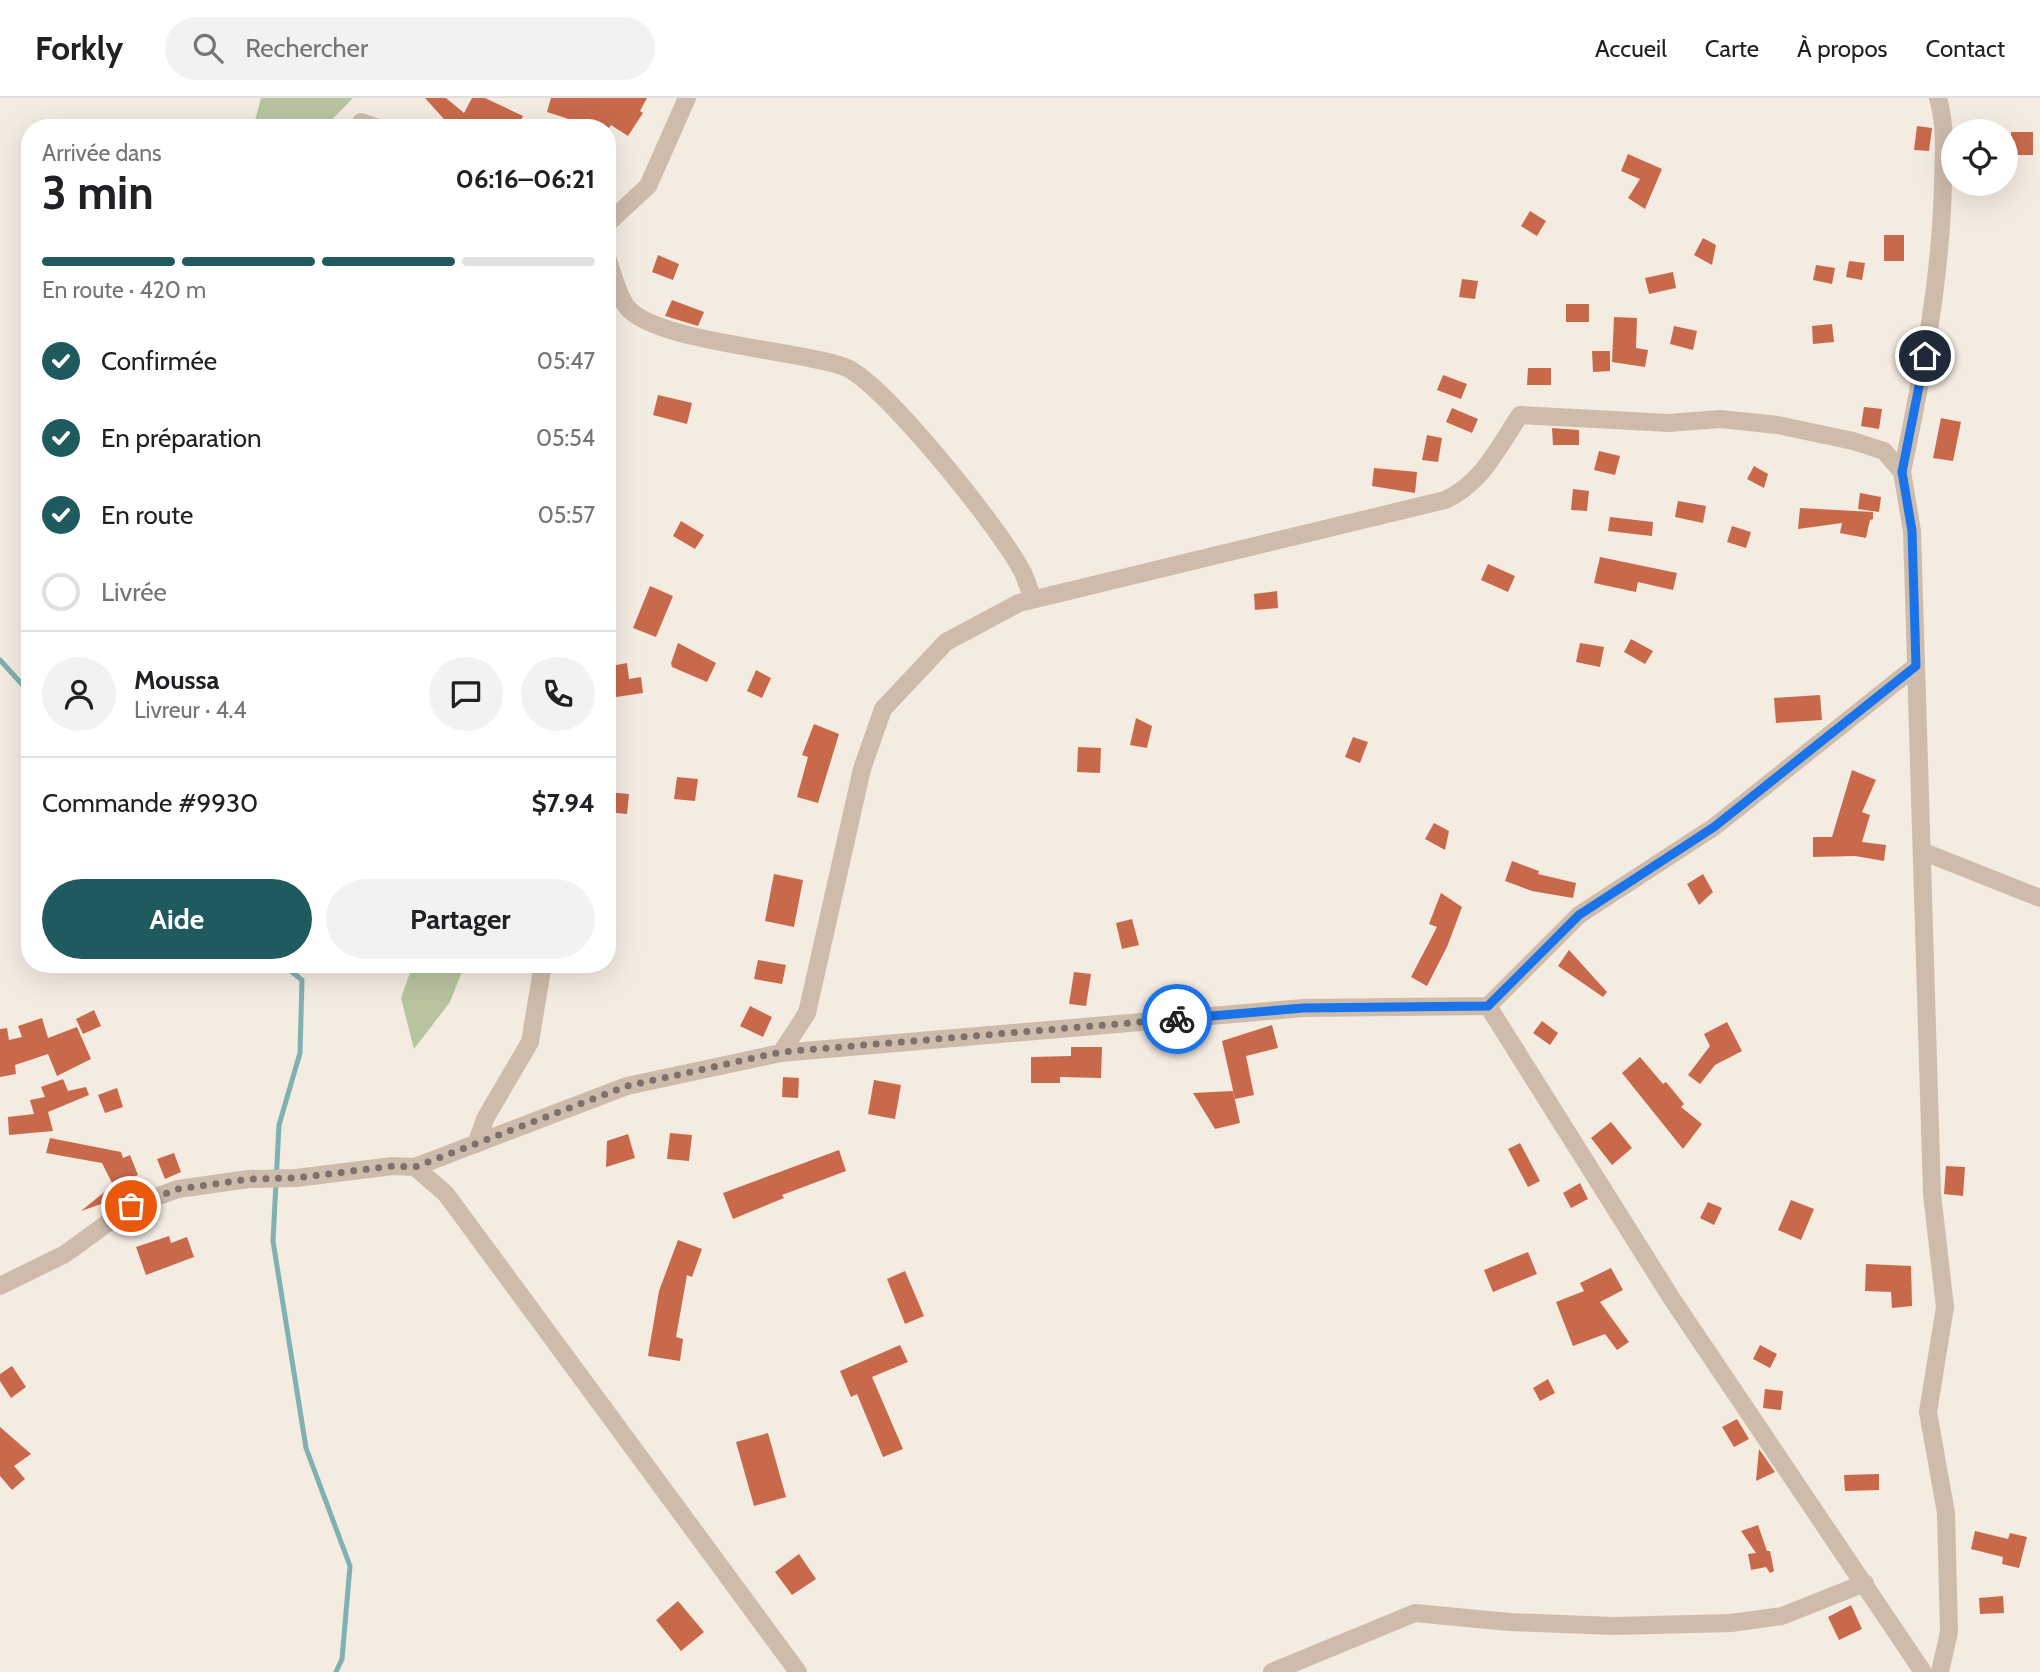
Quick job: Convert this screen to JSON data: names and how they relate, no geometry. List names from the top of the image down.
{
  "page": {
    "header": "Forkly",
    "search": "Rechercher",
    "nav": [
      "Accueil",
      "Carte",
      "À propos",
      "Contact"
    ],
    "heading": ["3 min", "Arrivée dans", "06:16–06:21"],
    "panel": [
      "Moussa",
      "Livreur · 4.4",
      "Commande #9930",
      "$7.94"
    ],
    "bar": "En route · 420 m",
    "list": [
      ["Confirmée", "05:47"],
      ["En préparation", "05:54"],
      ["En route", "05:57"],
      "Livrée"
    ],
    "buttons": ["Aide", "Partager"]
  }
}
